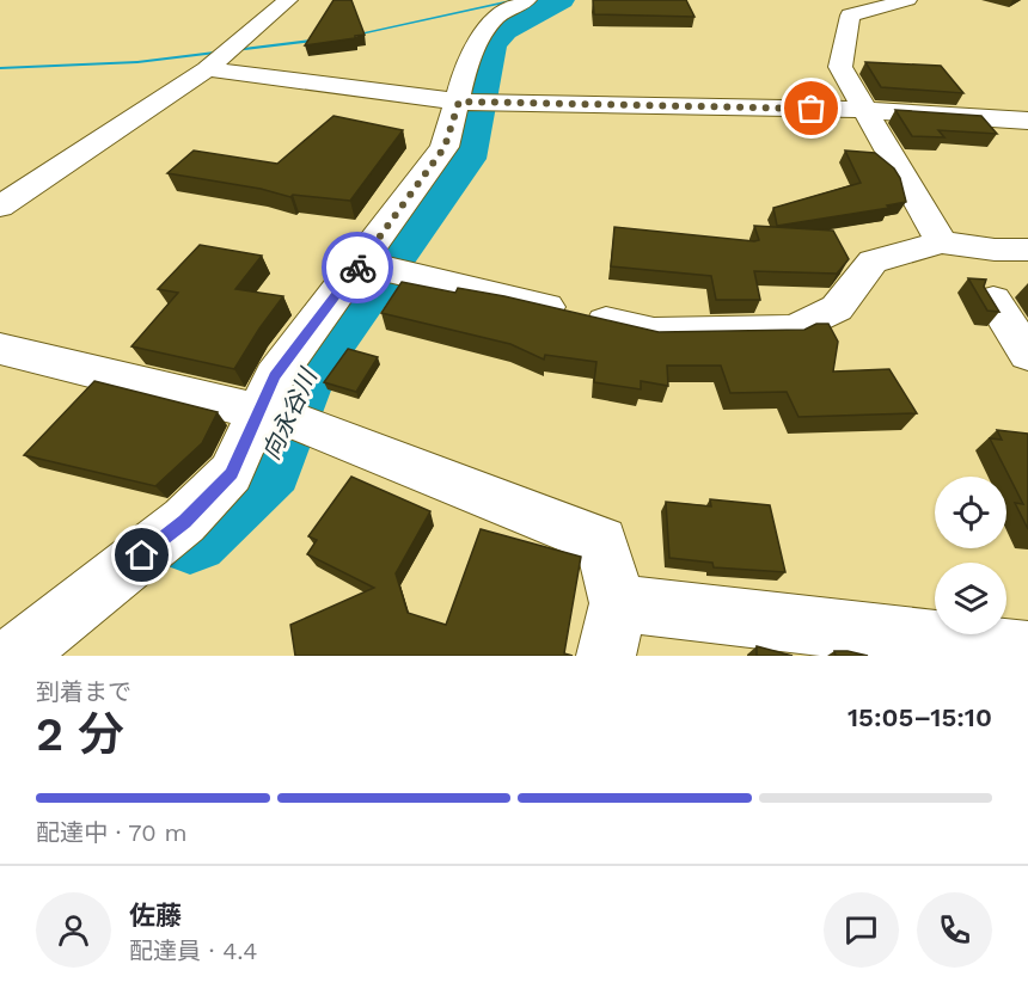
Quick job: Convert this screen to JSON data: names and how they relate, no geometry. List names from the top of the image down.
{
  "water": ["向永谷川"],
  "page": {
    "heading": ["2 分", "到着まで", "15:05–15:10"],
    "panel": ["佐藤", "配達員 · 4.4"],
    "bar": "配達中 · 70 m"
  }
}
